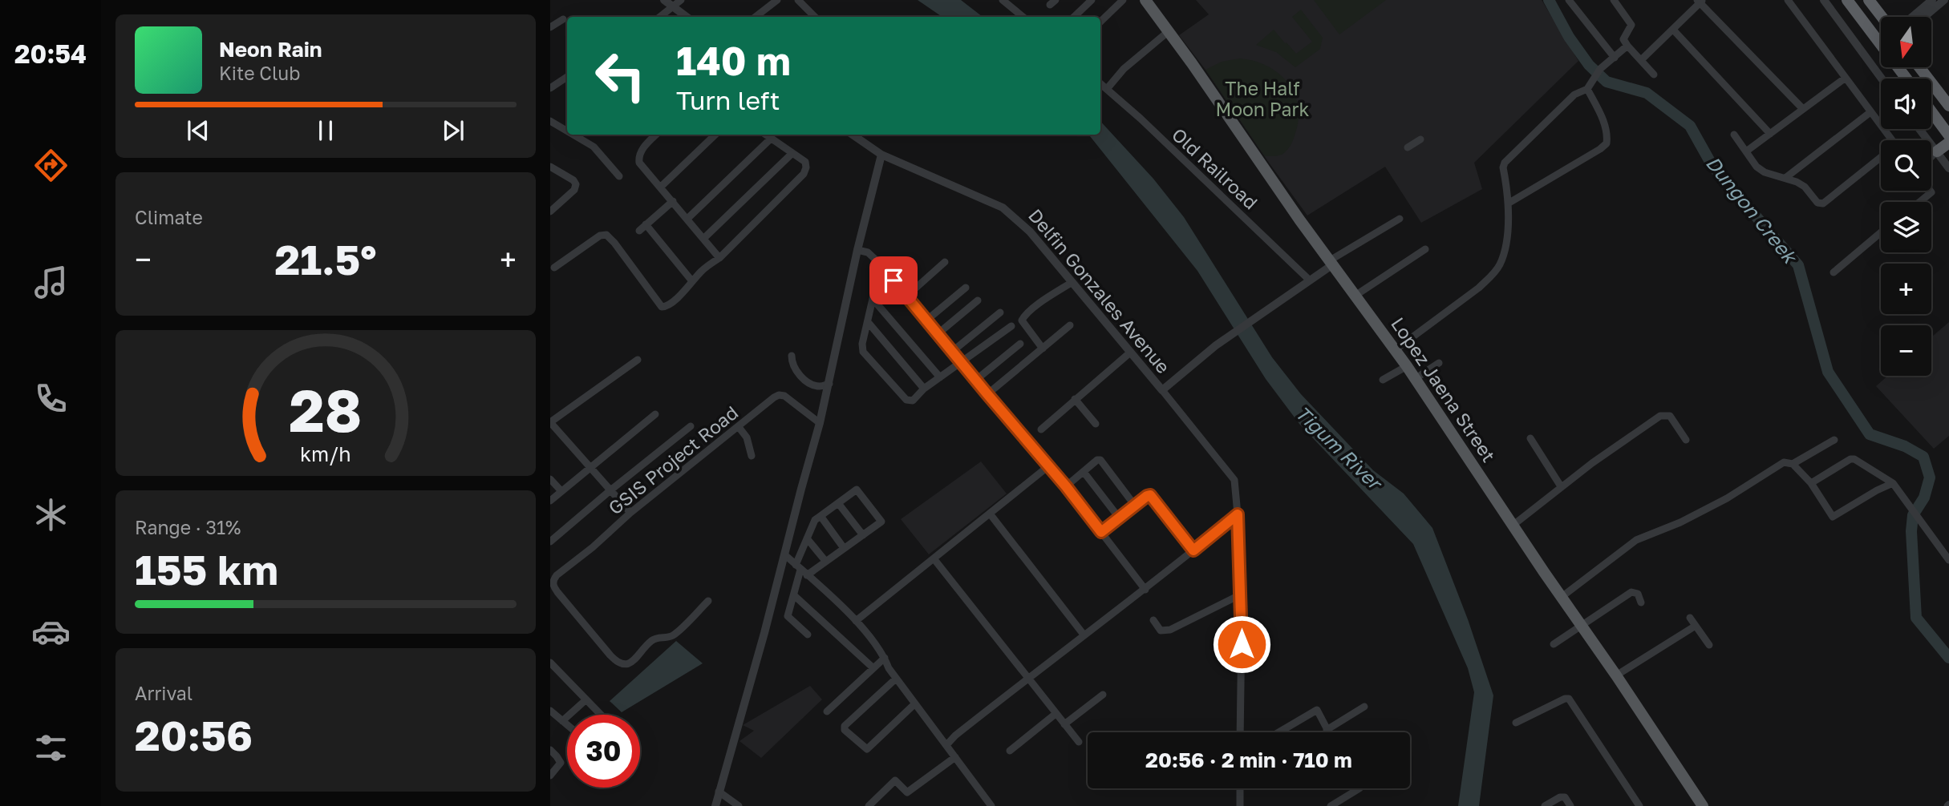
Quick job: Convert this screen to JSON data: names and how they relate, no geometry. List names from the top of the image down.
{
  "streets": {
    "main road": ["Lopez Jaena Street"],
    "street": ["Old Railroad", "Delfin Gonzales Avenue", "GSIS Project Road"]
  },
  "water": ["Dungon Creek", "Tigum River"],
  "parks": ["The Half Moon Park"],
  "north": "bottom",
  "page": {
    "tabs": "20:54",
    "map_buttons": ["+", "−"],
    "turn": ["140 m", "Turn left"],
    "song": ["Neon Rain", "Kite Club"],
    "tile": [
      "Climate",
      ["Range · 31%", "155 km"],
      ["Arrival", "20:56"]
    ],
    "heat": ["−", "21.5°", "+"],
    "limit": "30",
    "trip": "20:56 · 2 min · 710 m",
    "gauge": ["28", "km/h"]
  }
}
